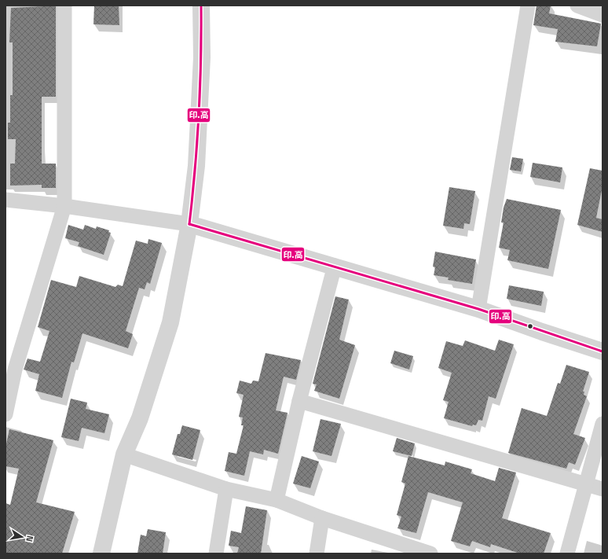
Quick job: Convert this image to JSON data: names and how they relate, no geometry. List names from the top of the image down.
{
  "lines": ["transit line 印.高"],
  "north": "right"
}
